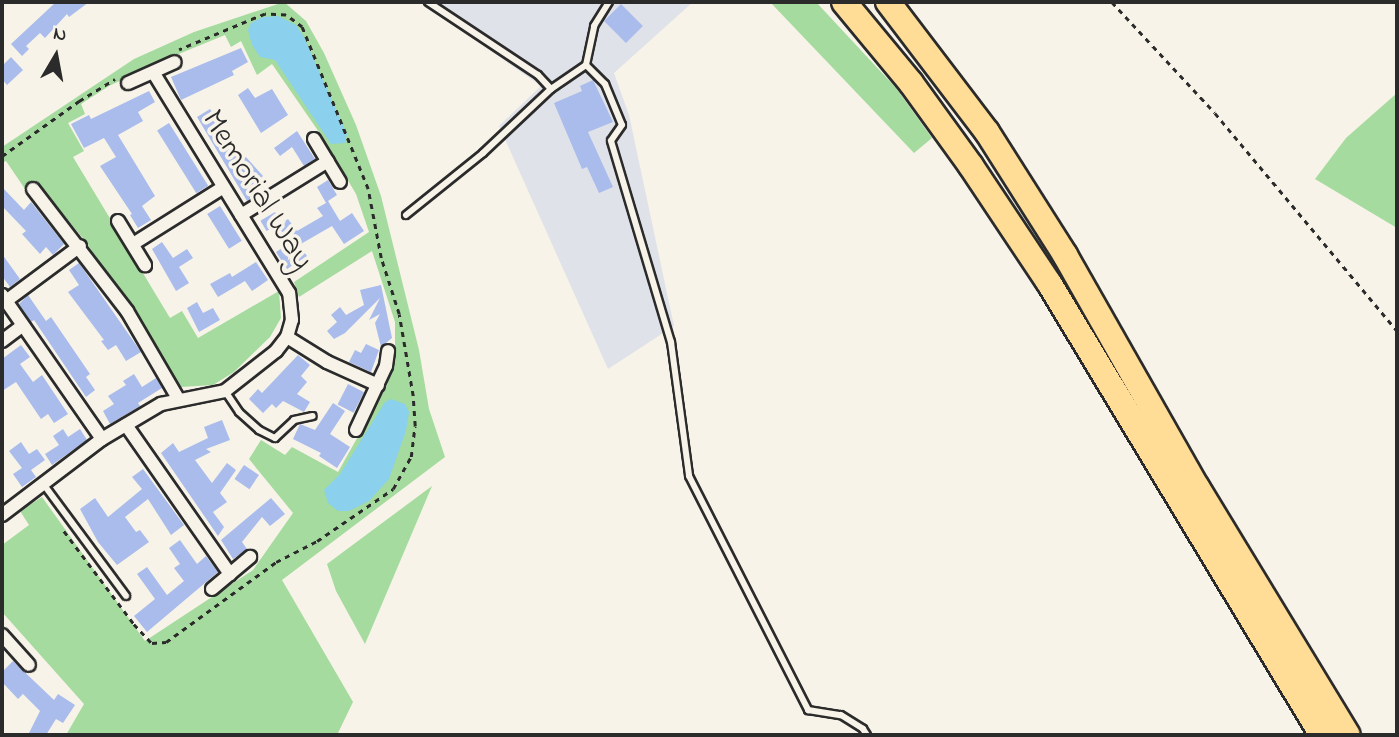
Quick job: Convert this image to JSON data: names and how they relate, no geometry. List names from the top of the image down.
{
  "streets": {
    "street": ["Memorial Way"]
  },
  "north": "top"
}
